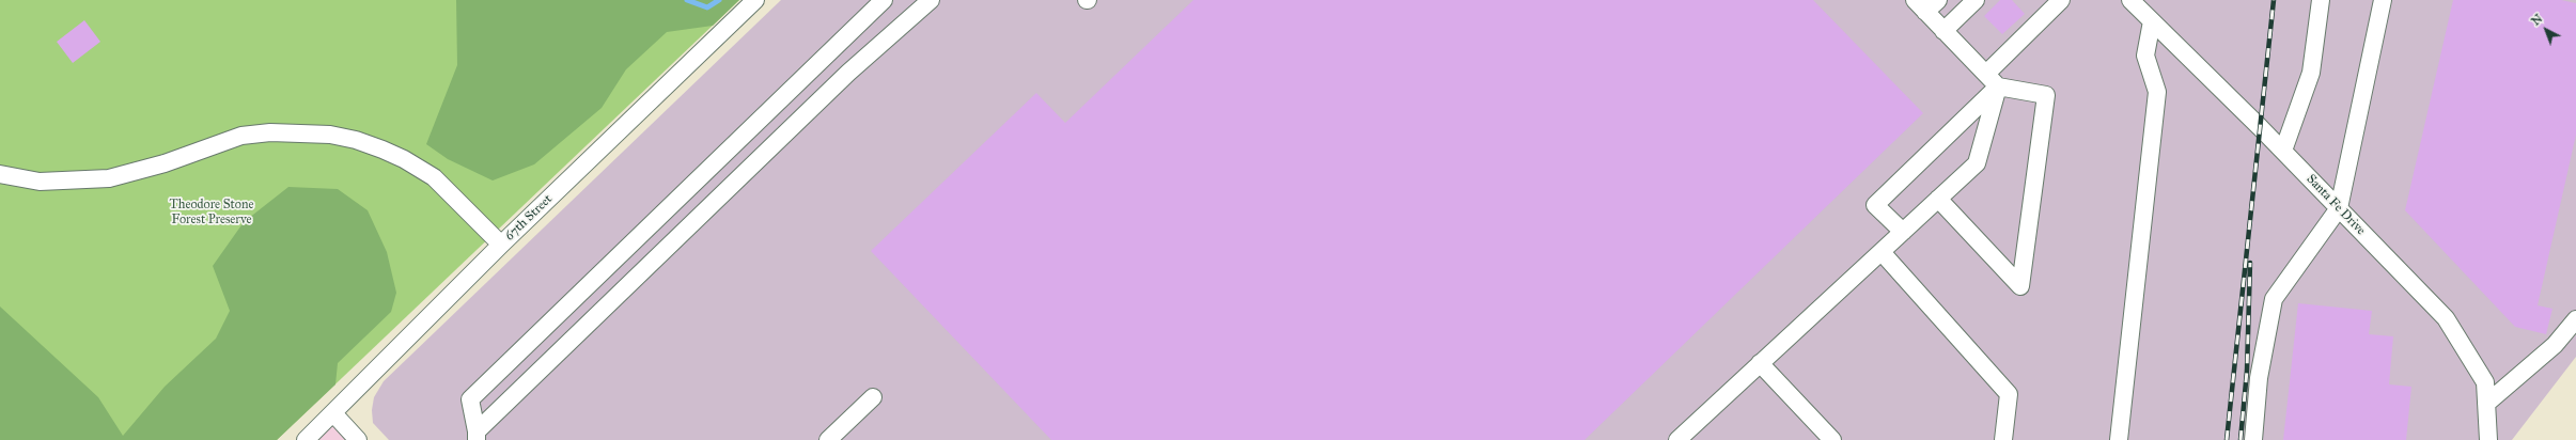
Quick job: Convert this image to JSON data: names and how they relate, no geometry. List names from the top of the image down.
{
  "streets": {
    "street": ["Santa Fe Drive", "67th Street"]
  },
  "parks": ["Theodore Stone Forest Preserve"],
  "north": "top left"
}
